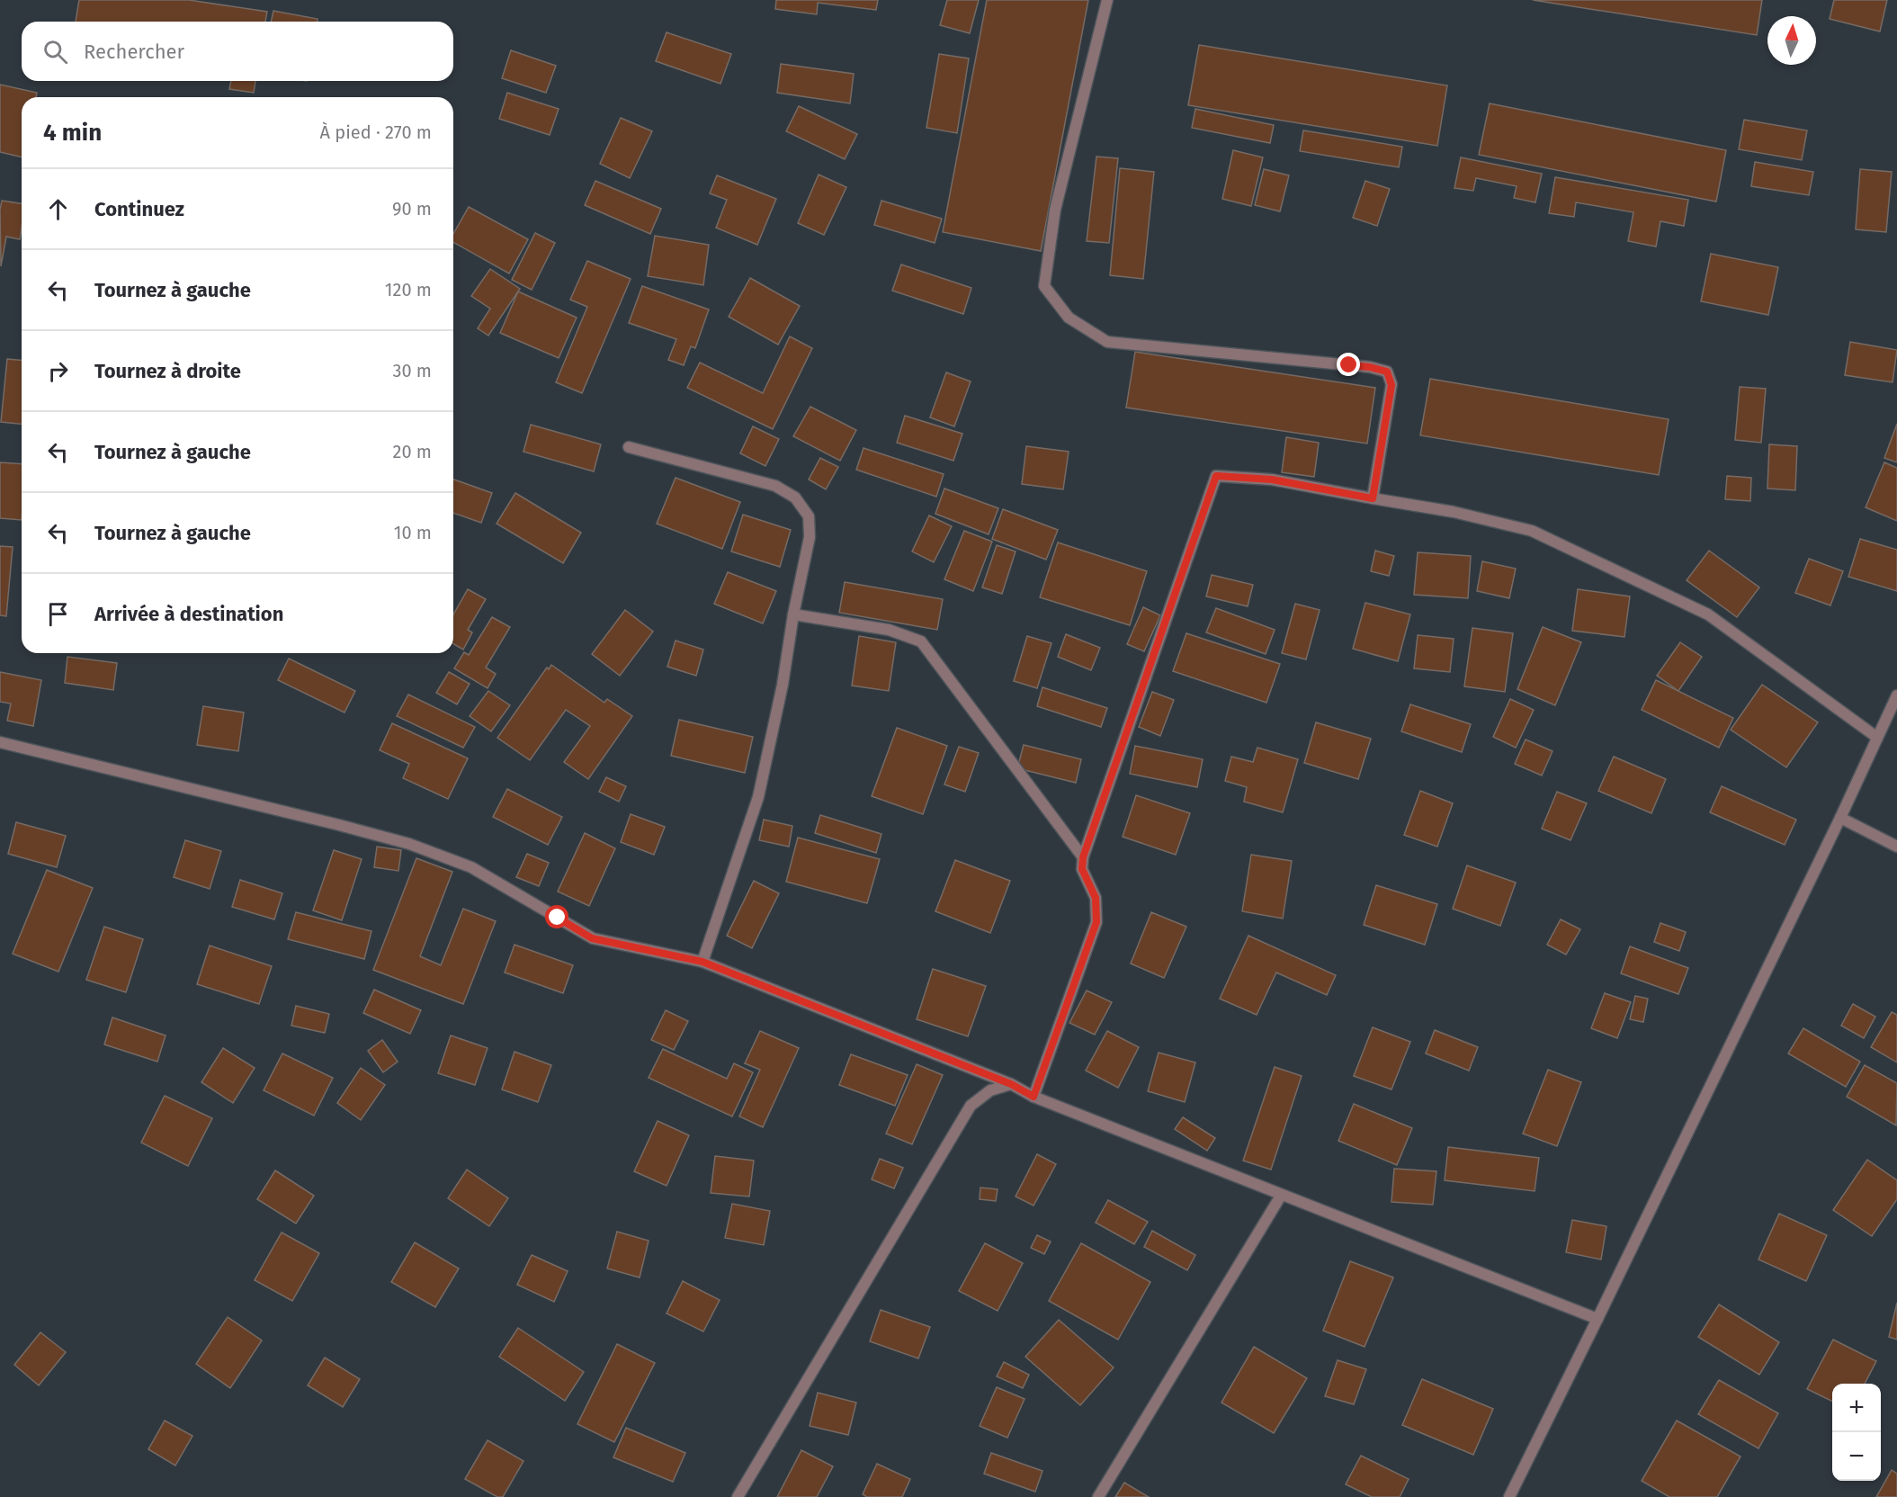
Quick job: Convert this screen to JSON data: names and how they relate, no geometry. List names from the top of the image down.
{
  "north": "top",
  "page": {
    "search": "Rechercher",
    "heading": ["4 min", "À pied · 270 m"],
    "list": [
      ["Continuez", "90 m"],
      ["Tournez à gauche", "120 m"],
      ["Tournez à droite", "30 m"],
      ["Tournez à gauche", "20 m"],
      ["Tournez à gauche", "10 m"],
      "Arrivée à destination"
    ],
    "map_buttons": ["+", "−"]
  }
}
